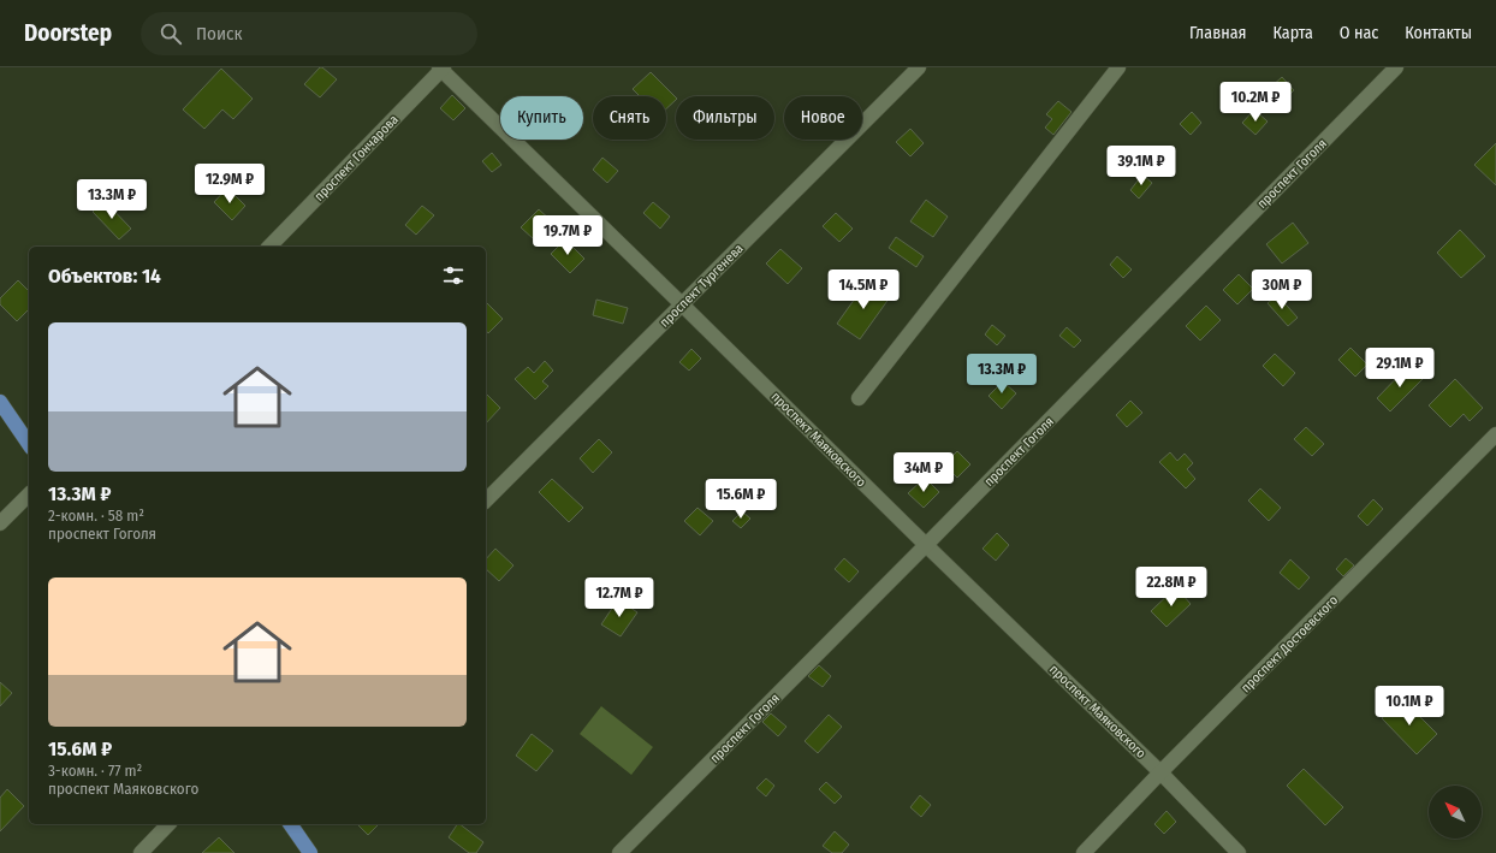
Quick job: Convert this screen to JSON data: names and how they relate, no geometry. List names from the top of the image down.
{
  "streets": {
    "street": [
      "проспект Гончарова",
      "проспект Гоголя",
      "проспект Тургенева",
      "проспект Маяковского",
      "проспект Достоевского"
    ]
  },
  "crossings": [
    ["проспект Гончарова", "проспект Маяковского"],
    ["проспект Гоголя", "проспект Маяковского"],
    ["проспект Тургенева", "проспект Маяковского"],
    ["проспект Маяковского", "проспект Достоевского"]
  ],
  "north": "top left",
  "page": {
    "header": "Doorstep",
    "search": "Поиск",
    "nav": [
      "Главная",
      "Карта",
      "О нас",
      "Контакты"
    ],
    "price": [
      "10.2M ₽",
      "39.1M ₽",
      "12.9M ₽",
      "13.3M ₽",
      "19.7M ₽",
      "14.5M ₽",
      "30M ₽",
      "29.1M ₽",
      "13.3M ₽",
      "34M ₽",
      "15.6M ₽",
      "22.8M ₽",
      "12.7M ₽",
      "10.1M ₽"
    ],
    "chip": [
      "Купить",
      "Снять",
      "Фильтры",
      "Новое"
    ],
    "heading": "Объектов: 14",
    "list": [
      {
        "name": "13.3M ₽",
        "note": "2-комн. · 58 m² · проспект Гоголя"
      },
      {
        "name": "15.6M ₽",
        "note": "3-комн. · 77 m² · проспект Маяковского"
      }
    ]
  }
}
